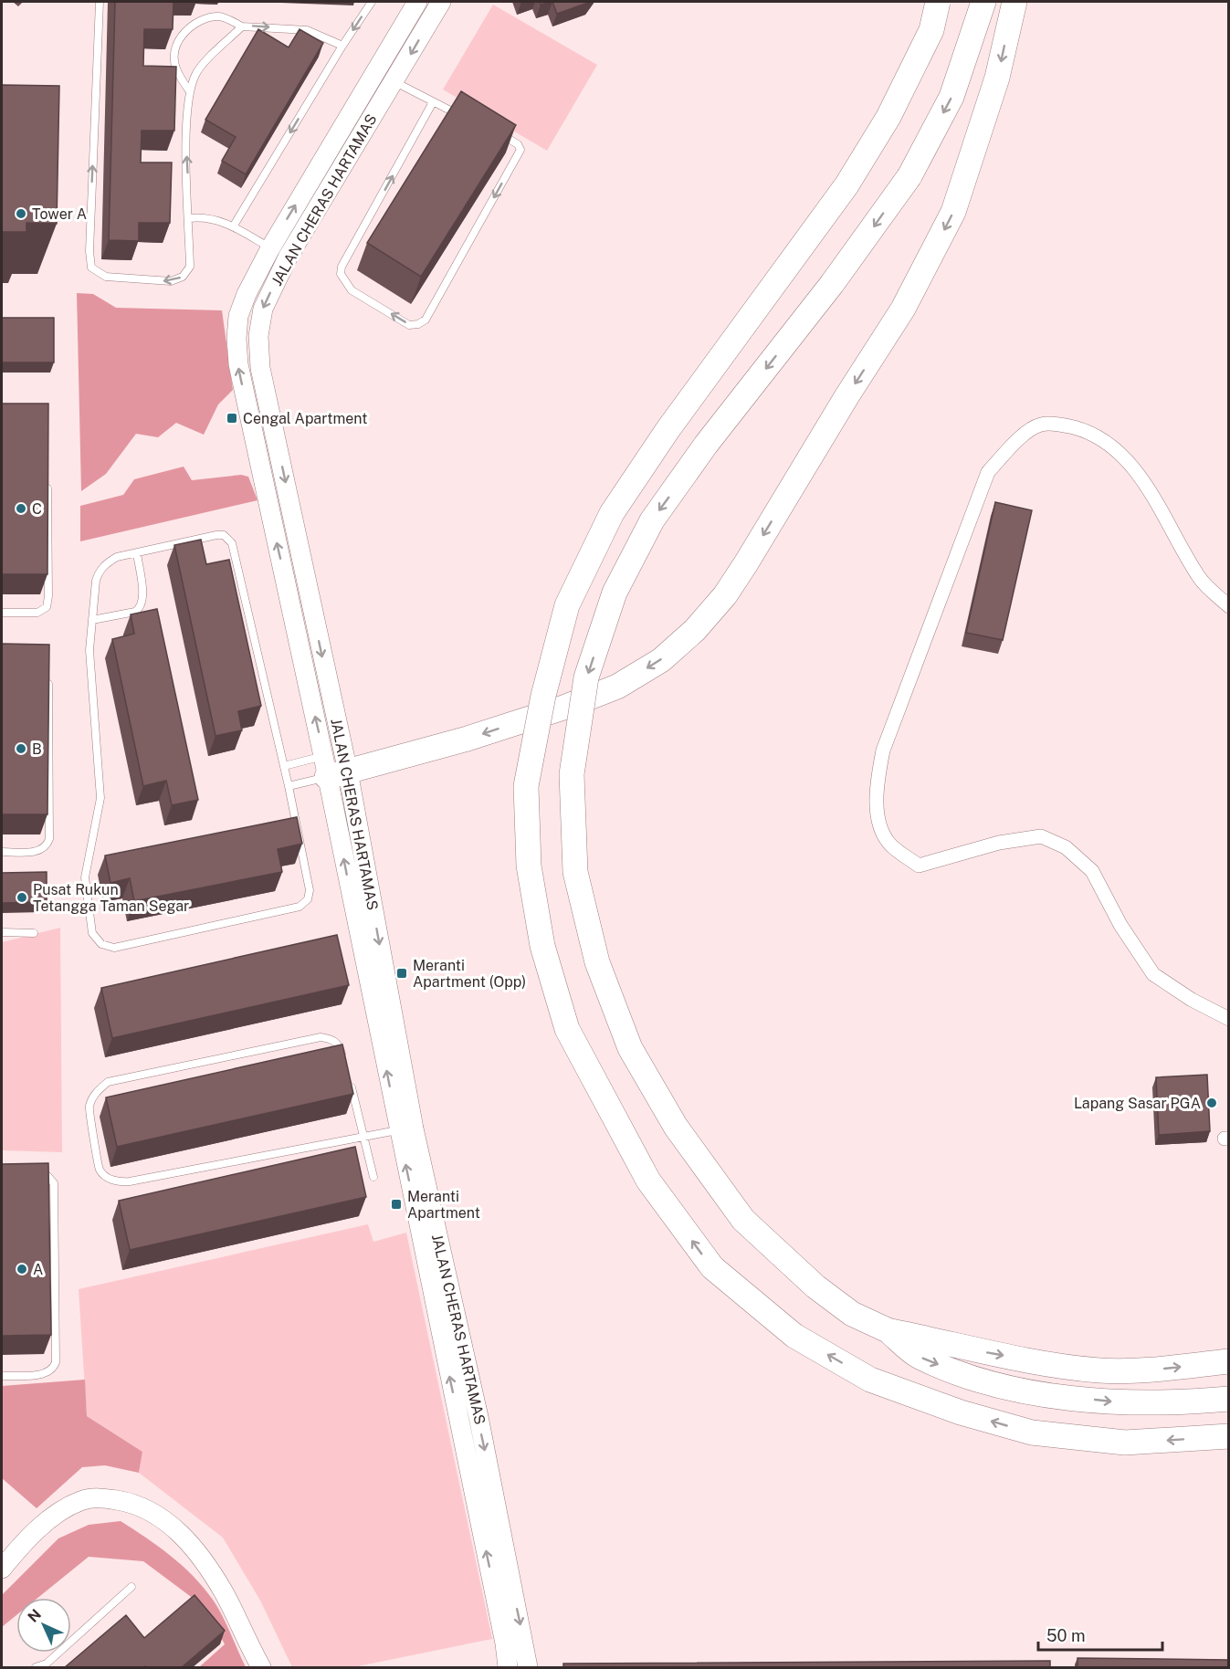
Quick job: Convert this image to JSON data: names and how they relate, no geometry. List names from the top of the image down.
{
  "streets": {
    "street": ["JALAN CHERAS HARTAMAS"]
  },
  "places": {
    "other": [
      "Tower A",
      "C",
      "B",
      "Pusat Rukun Tetangga Taman Segar",
      "Lapang Sasar PGA",
      "A"
    ],
    "transit": ["Cengal Apartment", "Meranti Apartment (Opp)", "Meranti Apartment"]
  },
  "scale_bar": "50 m",
  "north": "top left"
}
